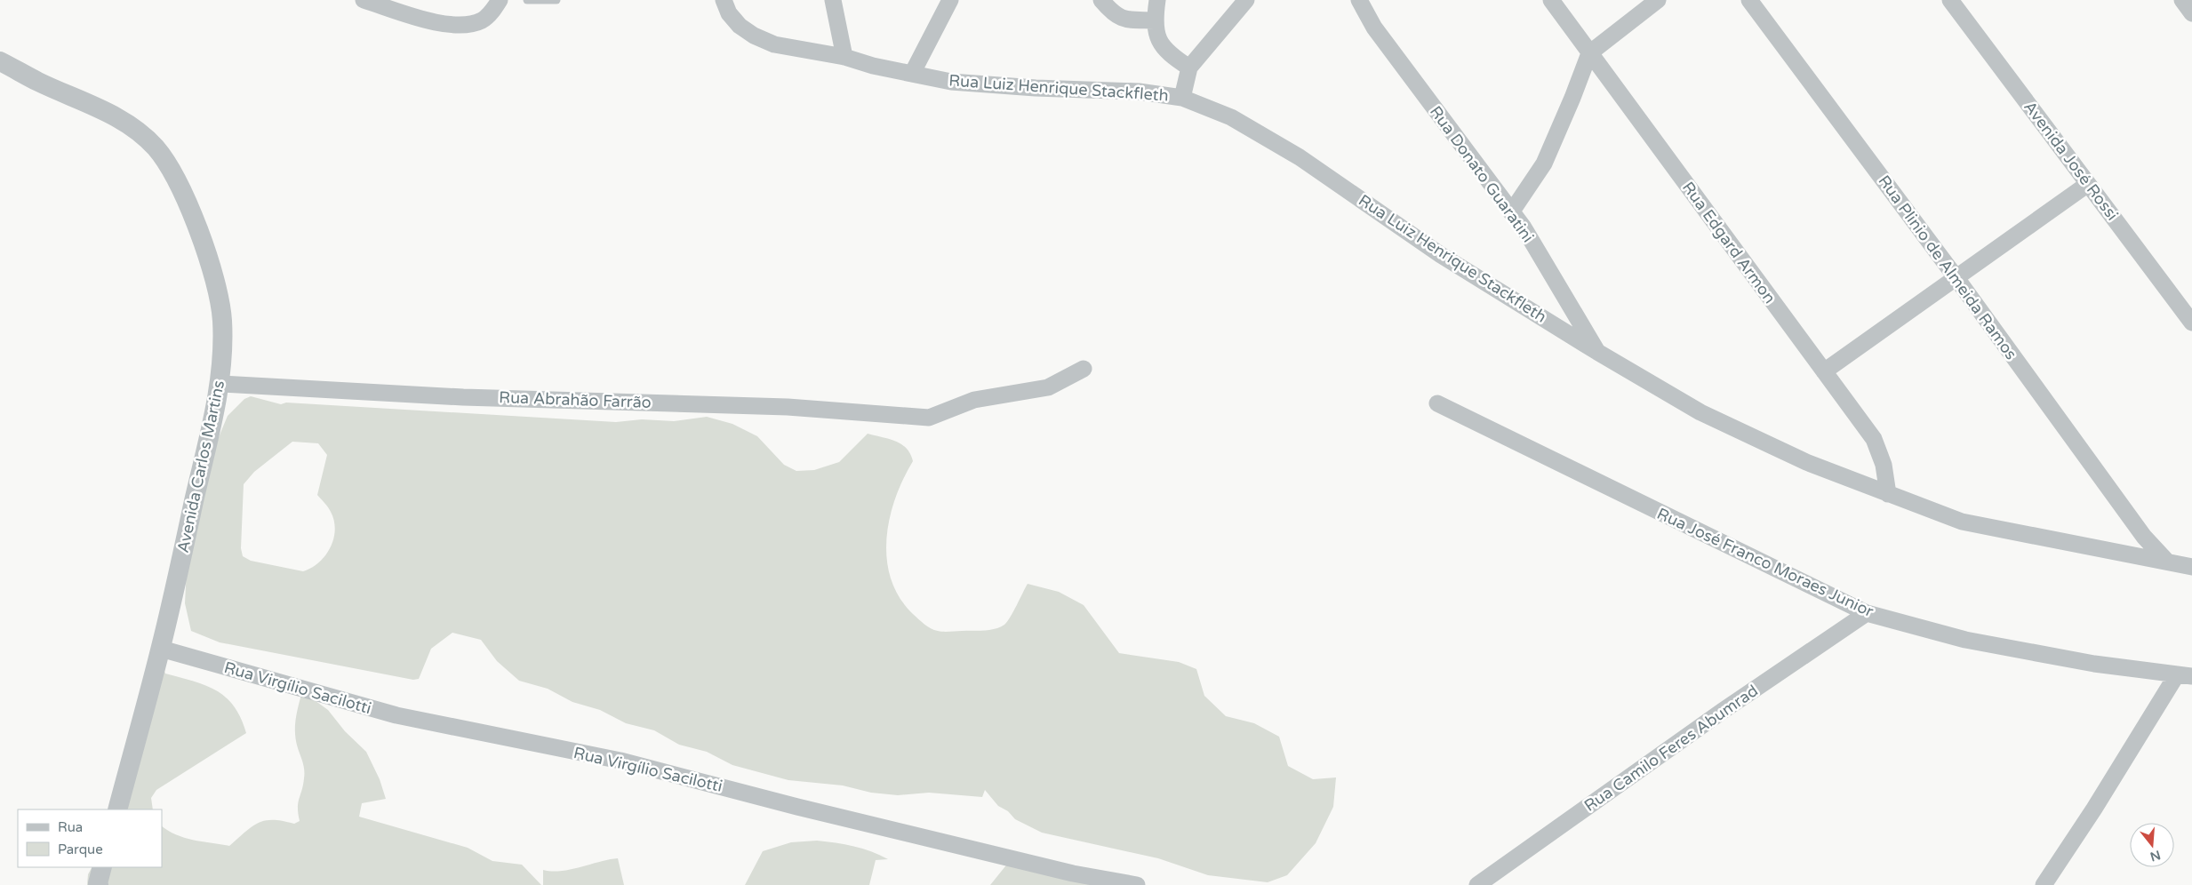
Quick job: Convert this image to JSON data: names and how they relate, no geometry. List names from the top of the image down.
{
  "streets": {
    "street": [
      "Rua Luiz Henrique Stackfleth",
      "Avenida José Rossi",
      "Rua Donato Guaratini",
      "Rua Edgard Armon",
      "Rua Plinio de Almeida Ramos",
      "Rua Abrahão Farrão",
      "Avenida Carlos Martins",
      "Rua José Franco Moraes Junior",
      "Rua Virgílio Sacilotti",
      "Rua Camilo Feres Abumrad"
    ]
  },
  "crossings": [
    ["Rua Luiz Henrique Stackfleth", "Rua Donato Guaratini"],
    ["Rua Luiz Henrique Stackfleth", "Rua Edgard Armon"],
    ["Rua Luiz Henrique Stackfleth", "Rua Plinio de Almeida Ramos"],
    ["Rua Abrahão Farrão", "Avenida Carlos Martins"],
    ["Avenida Carlos Martins", "Rua Virgílio Sacilotti"],
    ["Rua José Franco Moraes Junior", "Rua Camilo Feres Abumrad"]
  ],
  "legend": ["Rua", "Parque"],
  "north": "bottom"
}
